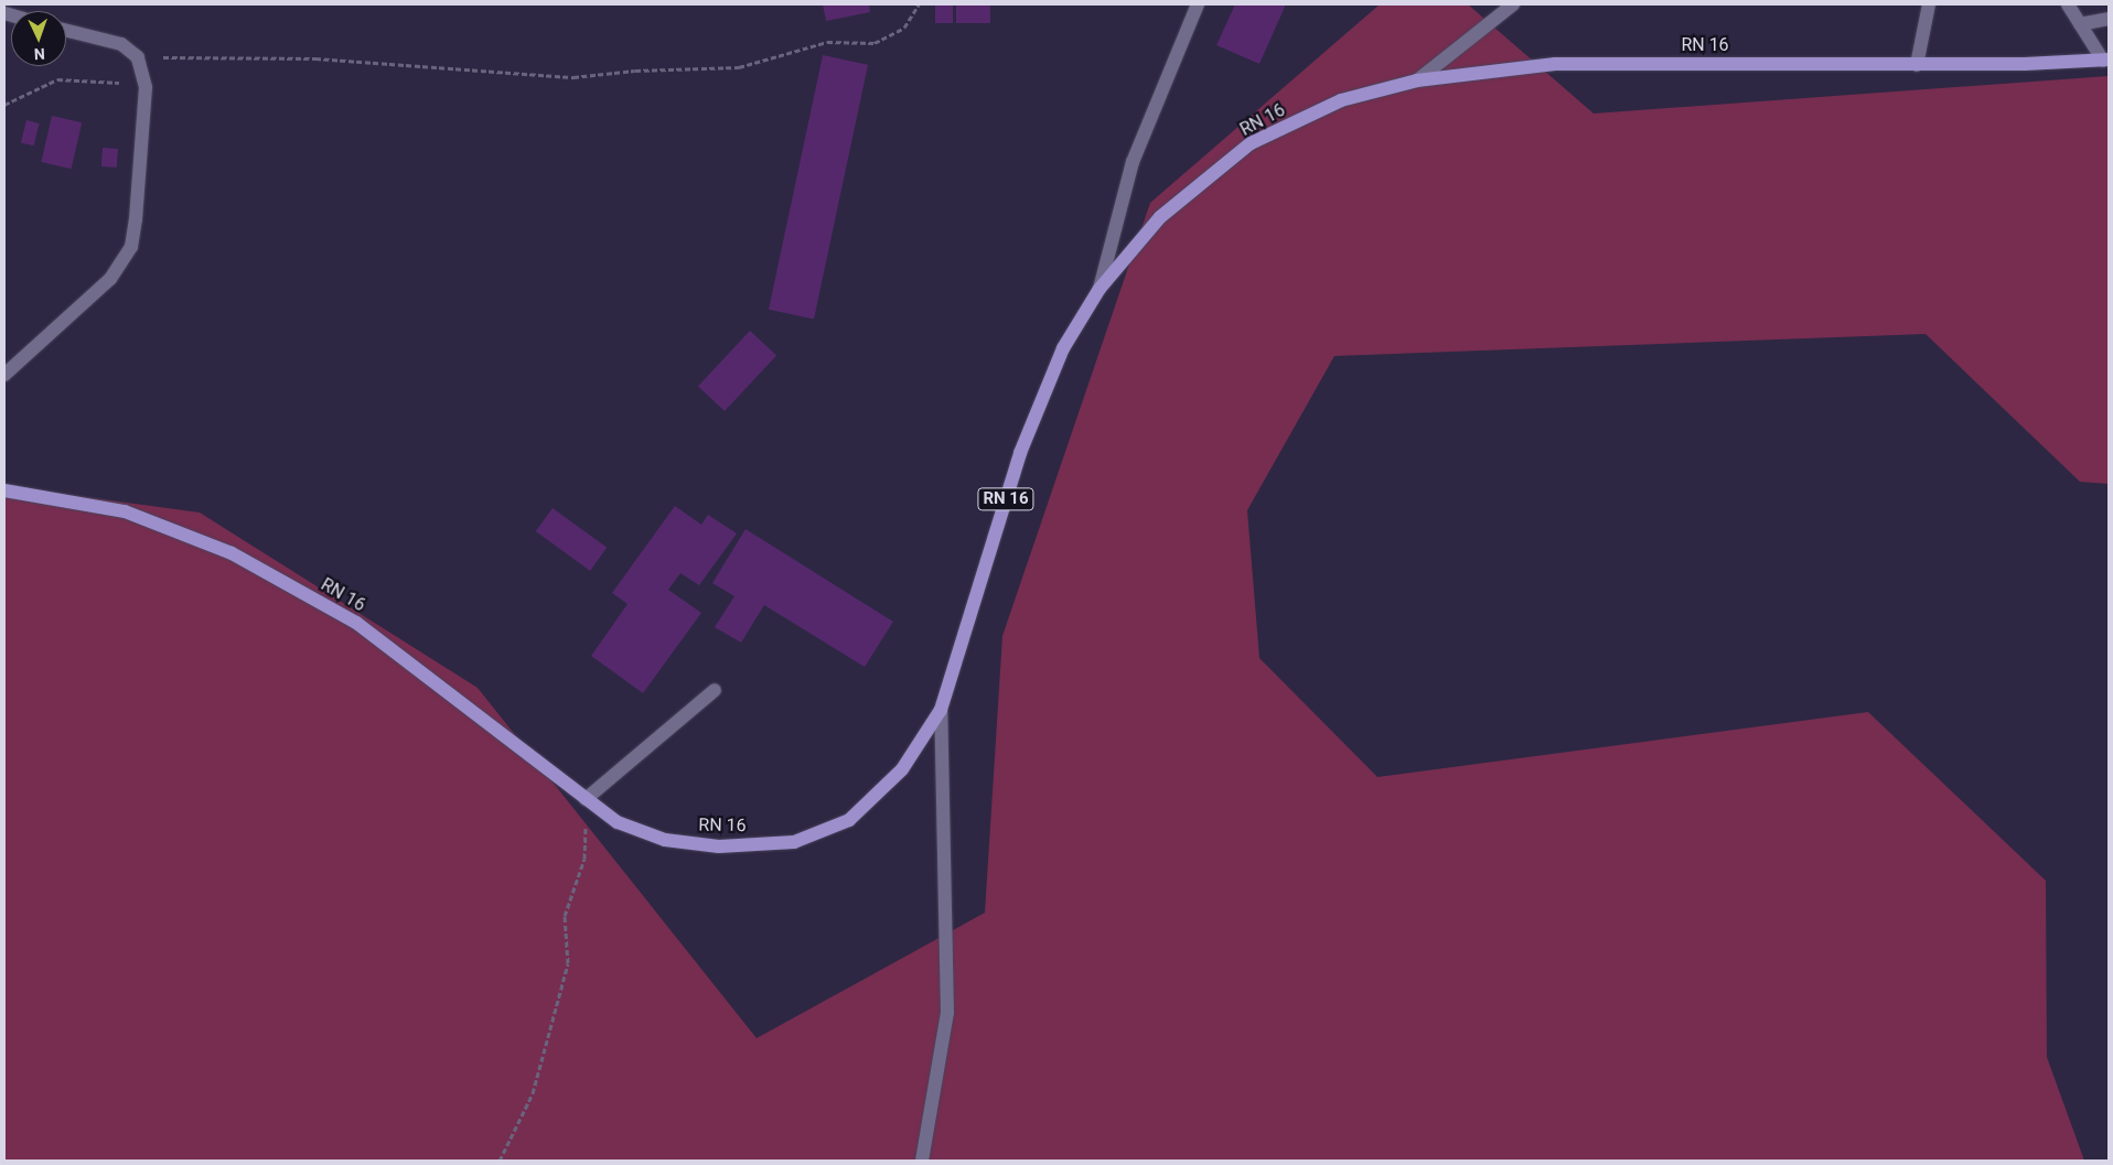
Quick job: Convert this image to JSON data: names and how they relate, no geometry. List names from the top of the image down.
{
  "streets": {
    "main road": ["RN 16"]
  },
  "north": "bottom"
}
